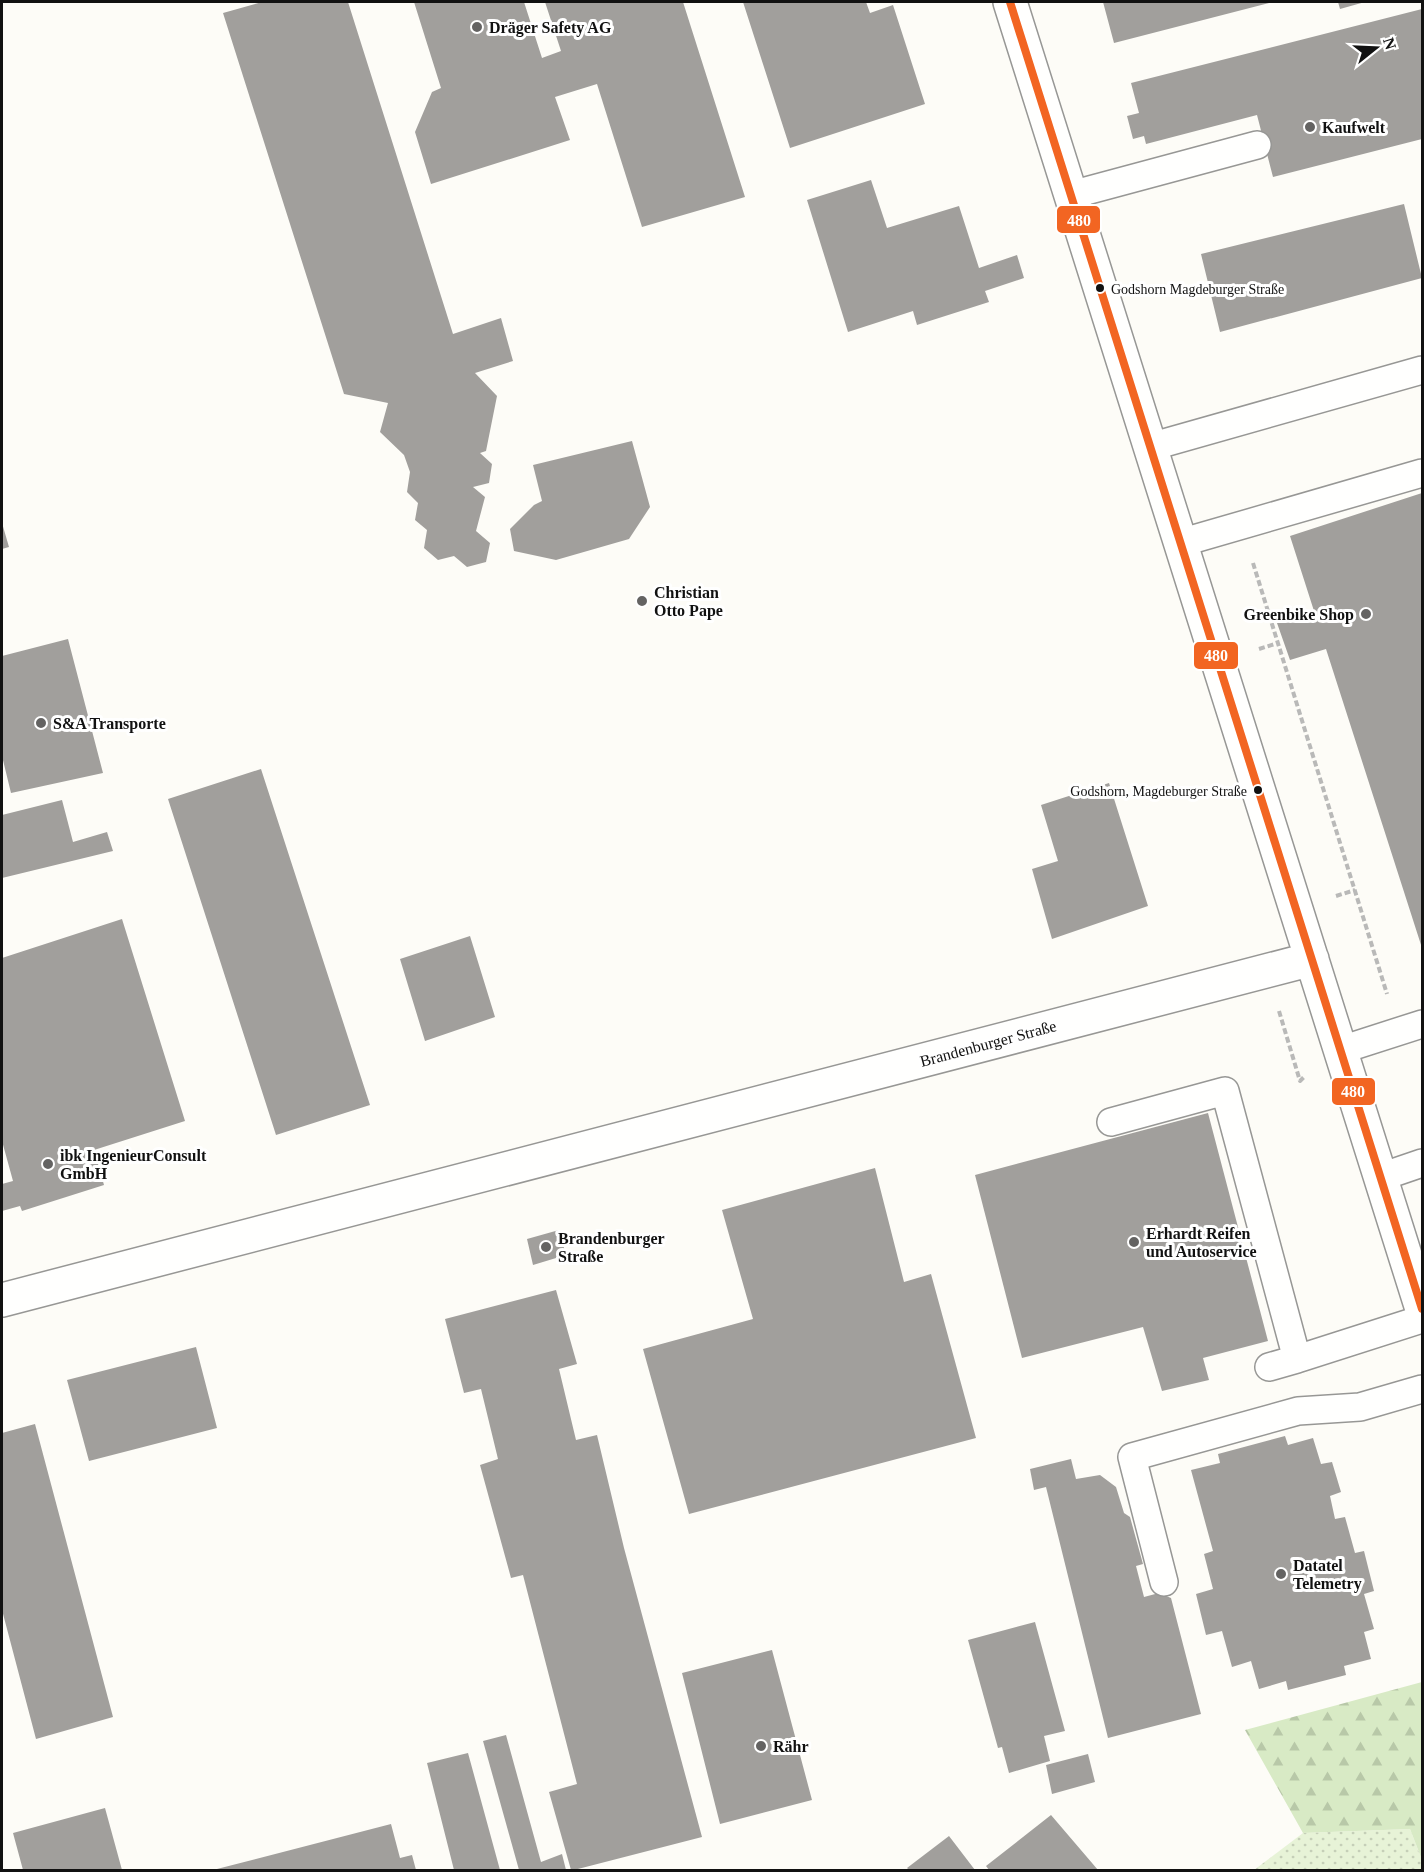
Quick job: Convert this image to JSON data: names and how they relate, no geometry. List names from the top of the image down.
{
  "streets": {
    "street": ["Brandenburger Straße"]
  },
  "places": [
    "Dräger Safety AG",
    "Kaufwelt",
    "Godshorn Magdeburger Straße",
    "Christian Otto Pape",
    "Greenbike Shop",
    "S&A Transporte",
    "Godshorn, Magdeburger Straße",
    "ibk IngenieurConsult GmbH",
    "Erhardt Reifen und Autoservice",
    "Brandenburger Straße",
    "Datatel Telemetry",
    "Rähr"
  ],
  "lines": ["transit line 480"],
  "north": "right"
}
